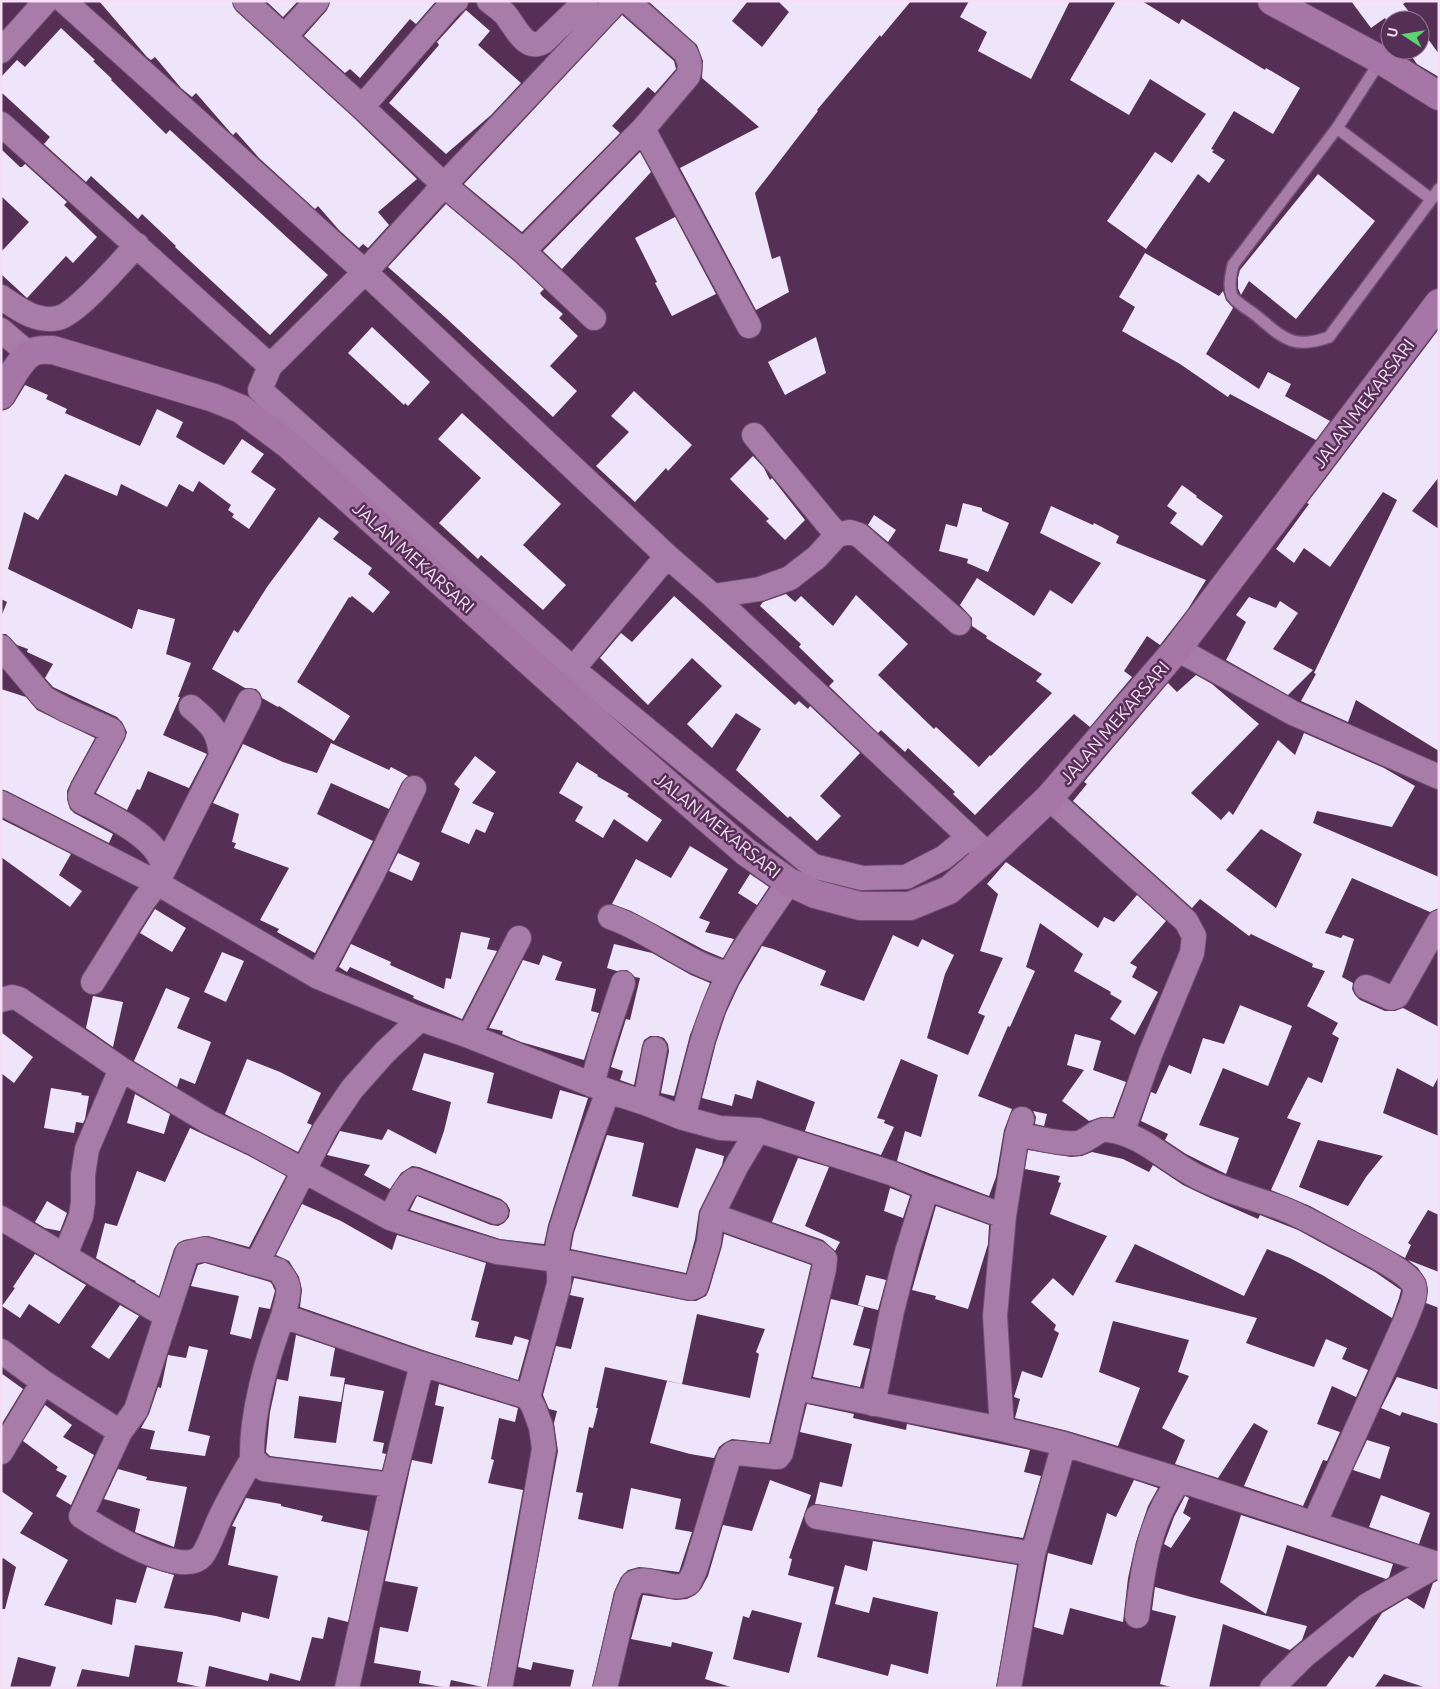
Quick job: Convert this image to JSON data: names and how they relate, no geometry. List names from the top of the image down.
{
  "streets": {
    "street": ["JALAN MEKARSARI"]
  },
  "north": "left"
}
